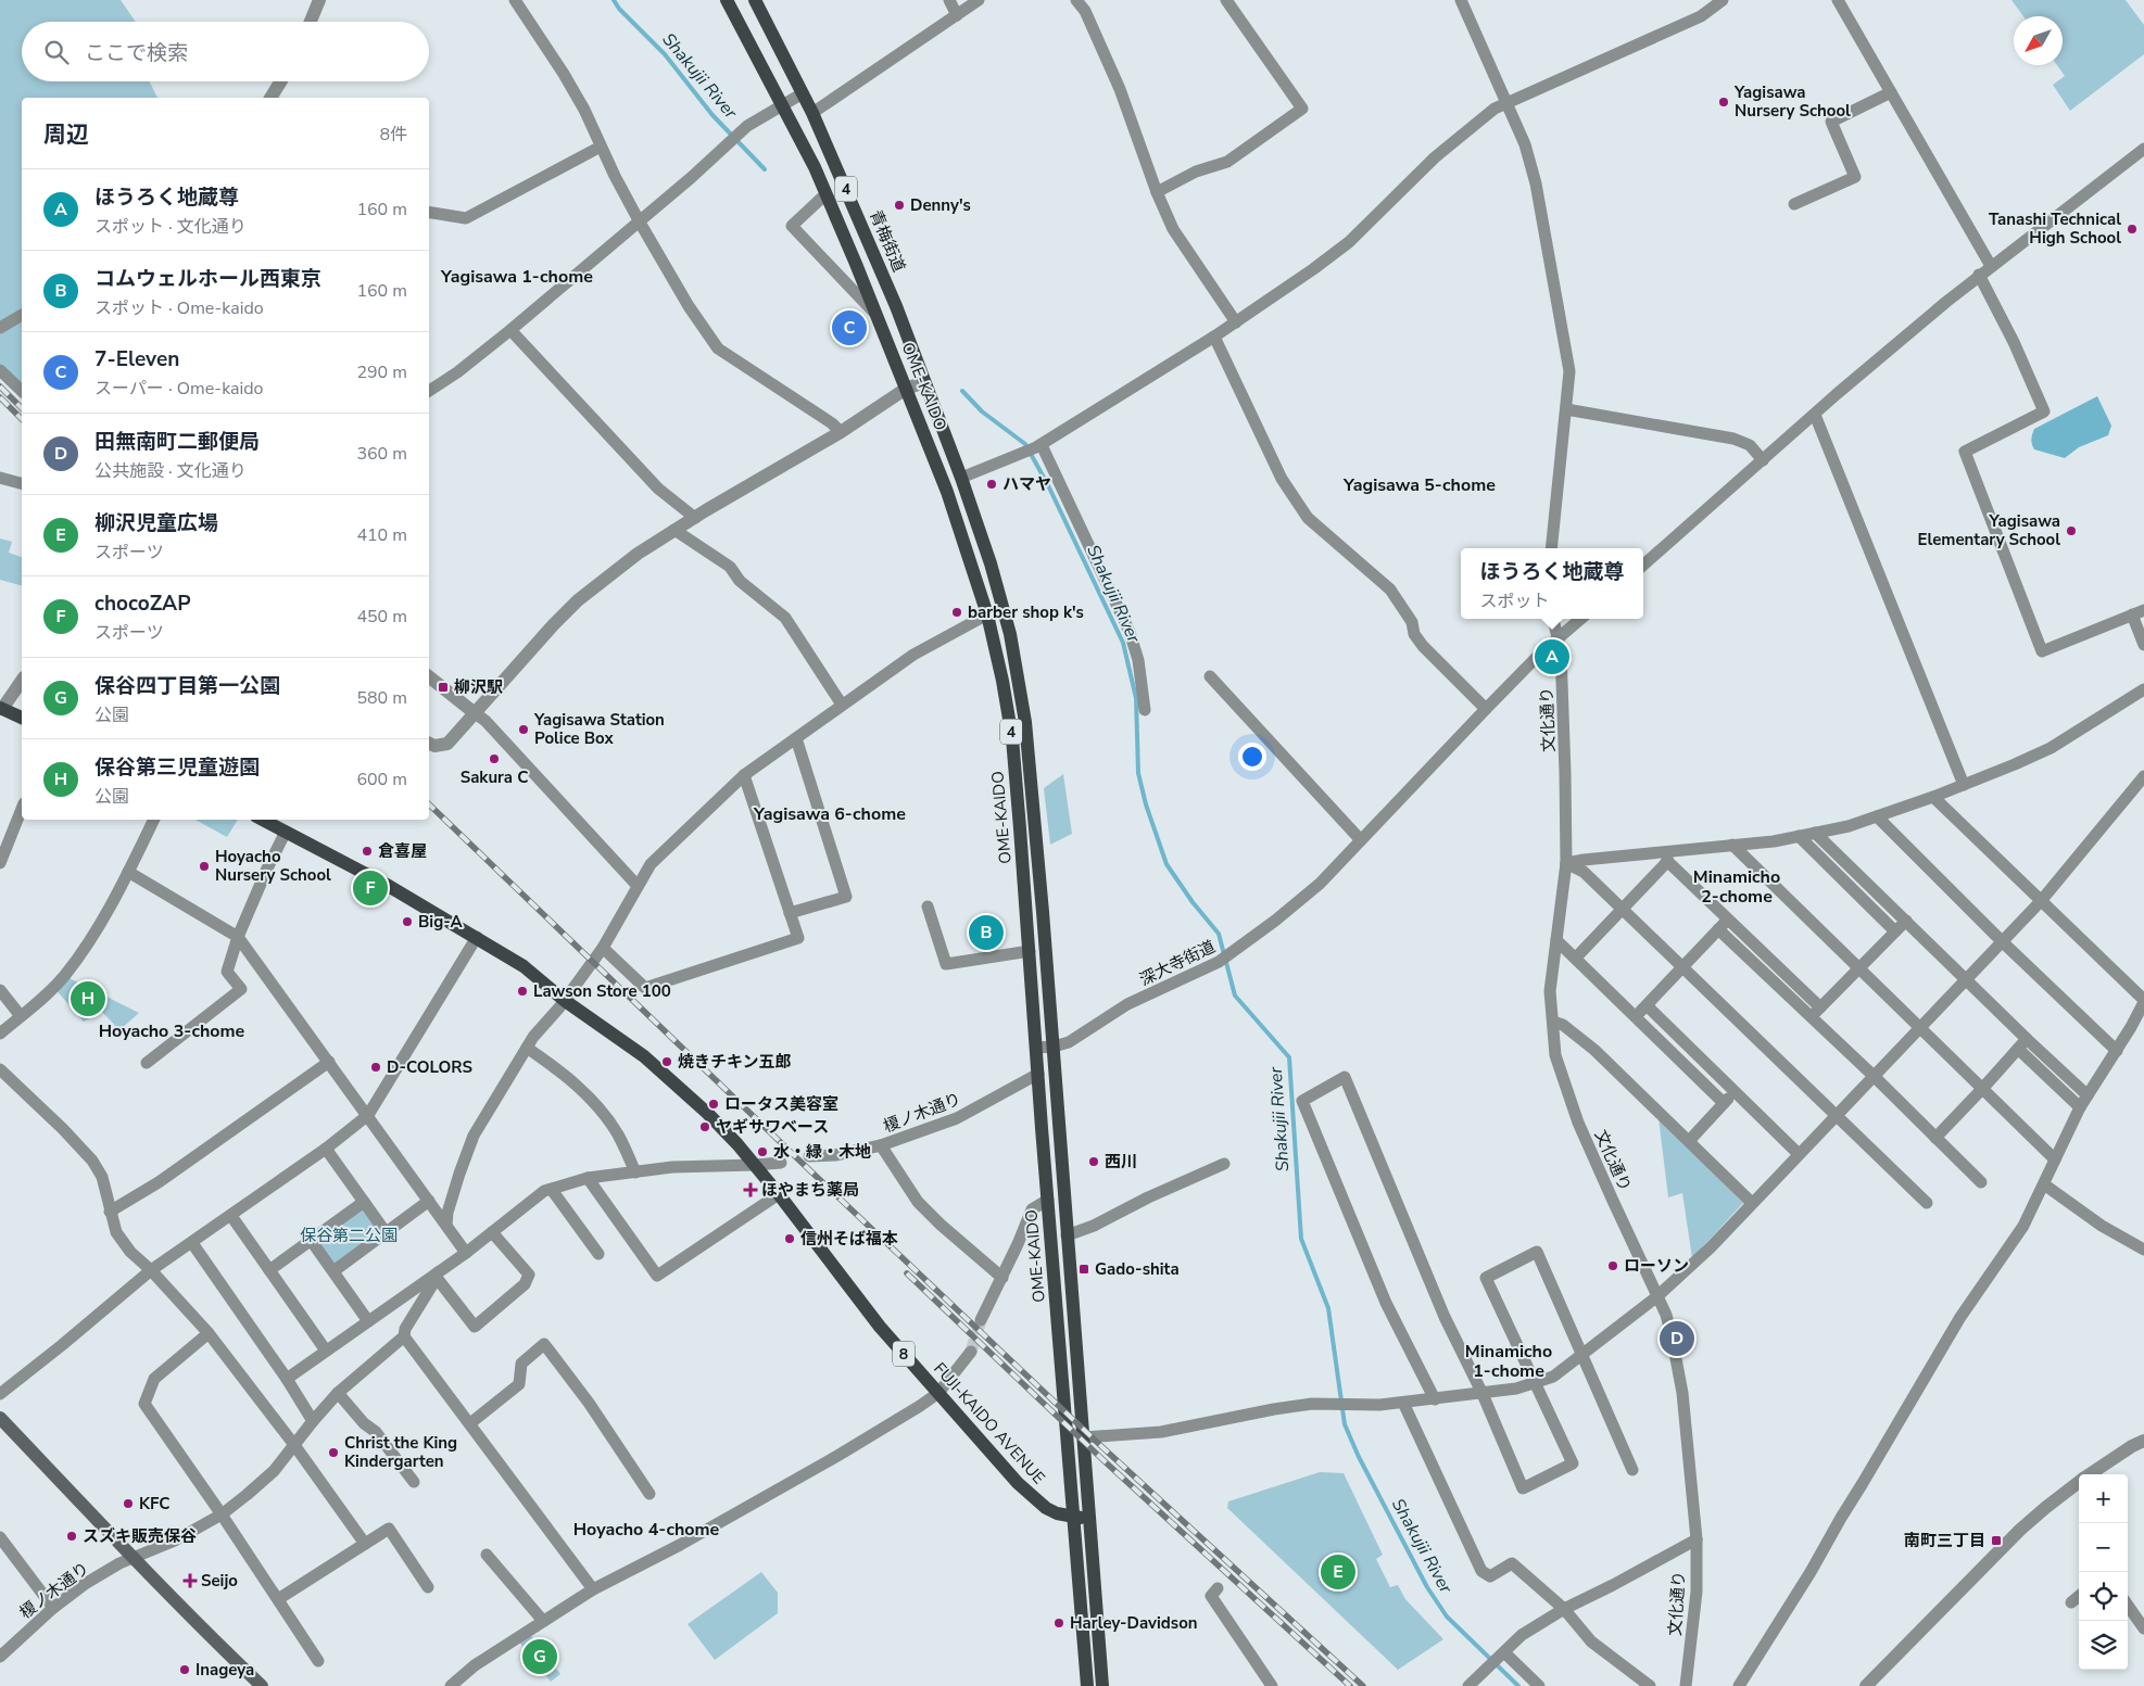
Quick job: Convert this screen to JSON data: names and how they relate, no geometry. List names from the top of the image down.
{
  "streets": {
    "main road": [
      "4",
      "青梅街道",
      "OME-KAIDO",
      "8",
      "FUJI-KAIDO AVENUE"
    ],
    "street": ["文化通り", "深大寺街道", "榎ノ木通り"]
  },
  "crossings": [
    ["4", "OME-KAIDO"],
    ["4", "FUJI-KAIDO AVENUE"],
    ["青梅街道", "OME-KAIDO"],
    ["OME-KAIDO", "深大寺街道"],
    ["OME-KAIDO", "榎ノ木通り"],
    ["OME-KAIDO", "FUJI-KAIDO AVENUE"]
  ],
  "districts": [
    "Yagisawa 1-chome",
    "Yagisawa 5-chome",
    "Yagisawa 6-chome",
    "Minamicho 2-chome",
    "Hoyacho 3-chome",
    "Minamicho 1-chome",
    "Hoyacho 4-chome"
  ],
  "water": ["Shakujii River"],
  "parks": ["保谷第二公園"],
  "places": {
    "other": [
      "Yagisawa Nursery School",
      "Denny's",
      "Tanashi Technical High School",
      "ハマヤ",
      "Yagisawa Elementary School",
      "barber shop k's",
      "Yagisawa Station Police Box",
      "Sakura C",
      "倉喜屋",
      "Hoyacho Nursery School",
      "Big-A",
      "Lawson Store 100",
      "焼きチキン五郎",
      "D-COLORS",
      "ロータス美容室",
      "ヤギサワベース",
      "水・緑・木地",
      "西川",
      "信州そば福本",
      "ローソン",
      "Christ the King Kindergarten",
      "KFC",
      "スズキ販売保谷",
      "Harley-Davidson",
      "Inageya"
    ],
    "transit": ["柳沢駅", "Gado-shita", "南町三丁目"],
    "health": ["ほやまち薬局", "Seijo"]
  },
  "north": "bottom left",
  "page": {
    "search": "ここで検索",
    "heading": ["周辺", "8件"],
    "list": [
      {
        "mark": "A",
        "name": "ほうろく地蔵尊",
        "note": "スポット · 文化通り",
        "value": "160 m"
      },
      {
        "mark": "B",
        "name": "コムウェルホール西東京",
        "note": "スポット · Ome-kaido",
        "value": "160 m"
      },
      {
        "mark": "C",
        "name": "7-Eleven",
        "note": "スーパー · Ome-kaido",
        "value": "290 m"
      },
      {
        "mark": "D",
        "name": "田無南町二郵便局",
        "note": "公共施設 · 文化通り",
        "value": "360 m"
      },
      {
        "mark": "E",
        "name": "柳沢児童広場",
        "note": "スポーツ",
        "value": "410 m"
      },
      {
        "mark": "F",
        "name": "chocoZAP",
        "note": "スポーツ",
        "value": "450 m"
      },
      {
        "mark": "G",
        "name": "保谷四丁目第一公園",
        "note": "公園",
        "value": "580 m"
      },
      {
        "mark": "H",
        "name": "保谷第三児童遊園",
        "note": "公園",
        "value": "600 m"
      }
    ],
    "pins": [
      "C",
      "A",
      "F",
      "B",
      "H",
      "D",
      "E",
      "G"
    ],
    "popup": ["ほうろく地蔵尊", "スポット"],
    "map_buttons": ["+", "−"]
  }
}
